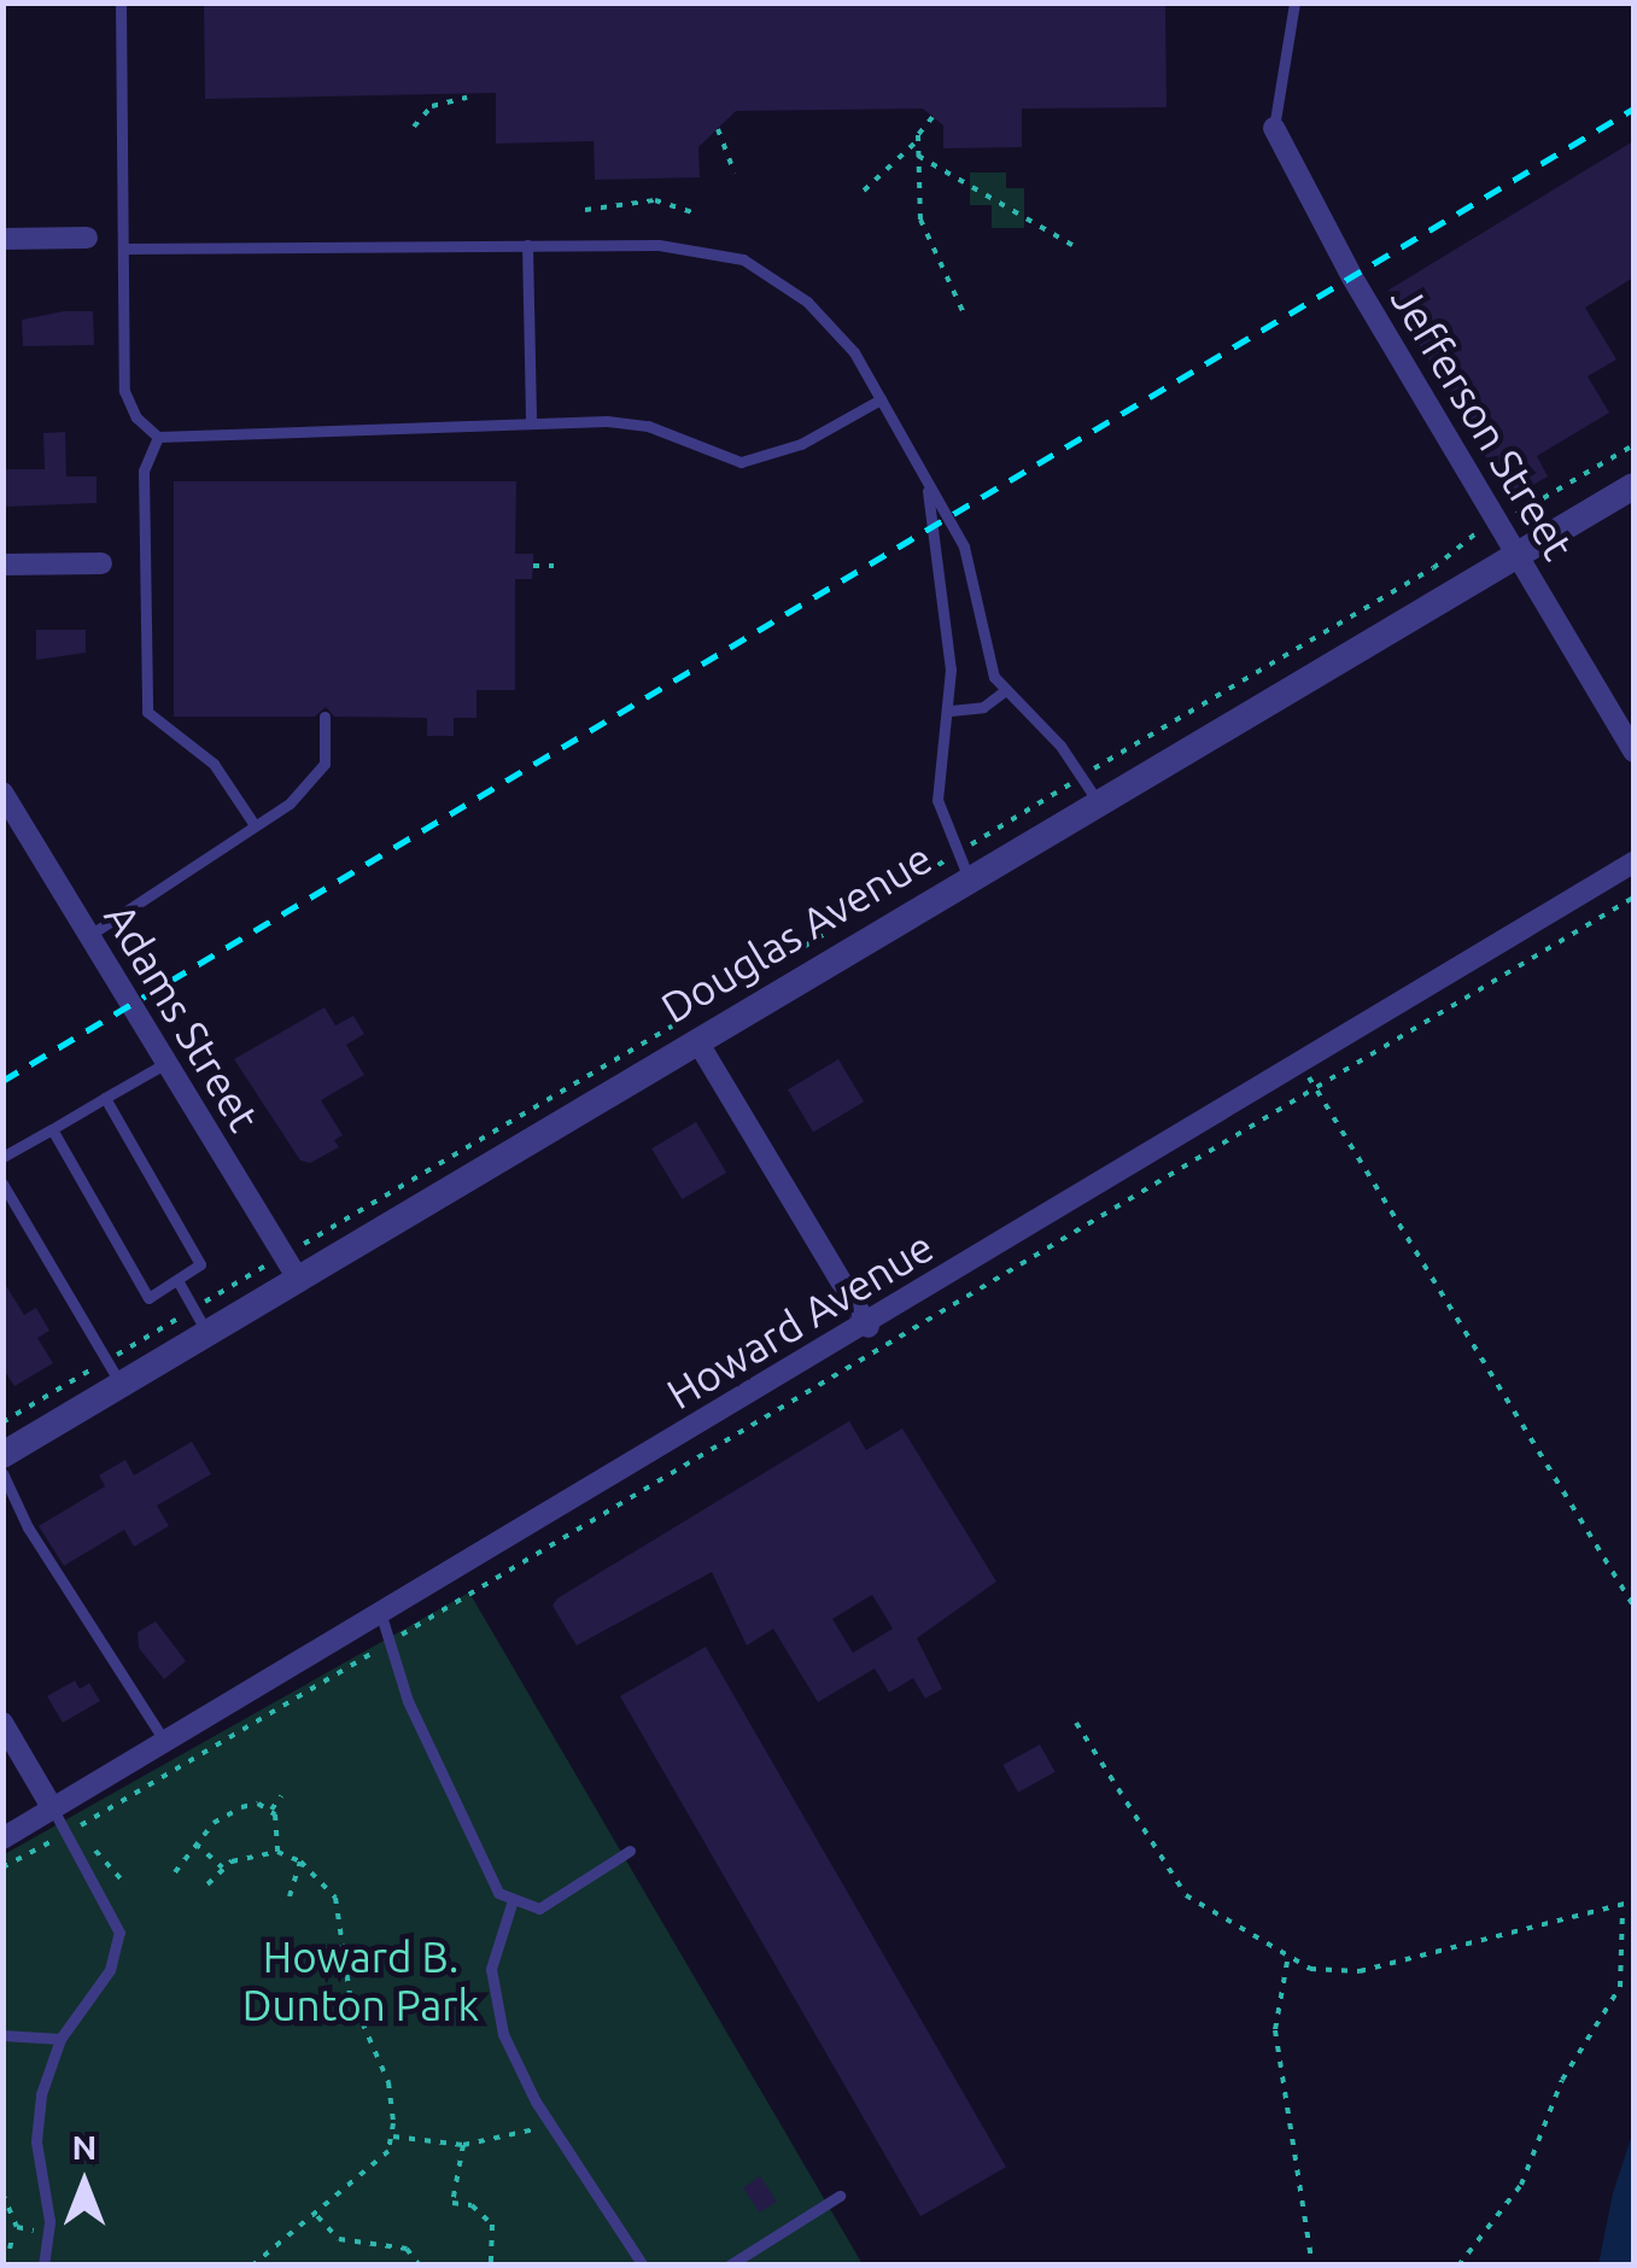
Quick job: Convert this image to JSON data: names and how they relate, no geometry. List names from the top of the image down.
{
  "streets": {
    "street": [
      "Jefferson Street",
      "Douglas Avenue",
      "Adams Street",
      "Howard Avenue"
    ]
  },
  "crossings": [
    ["Jefferson Street", "Douglas Avenue"],
    ["Douglas Avenue", "Adams Street"]
  ],
  "parks": ["Howard B. Dunton Park"],
  "north": "top"
}
